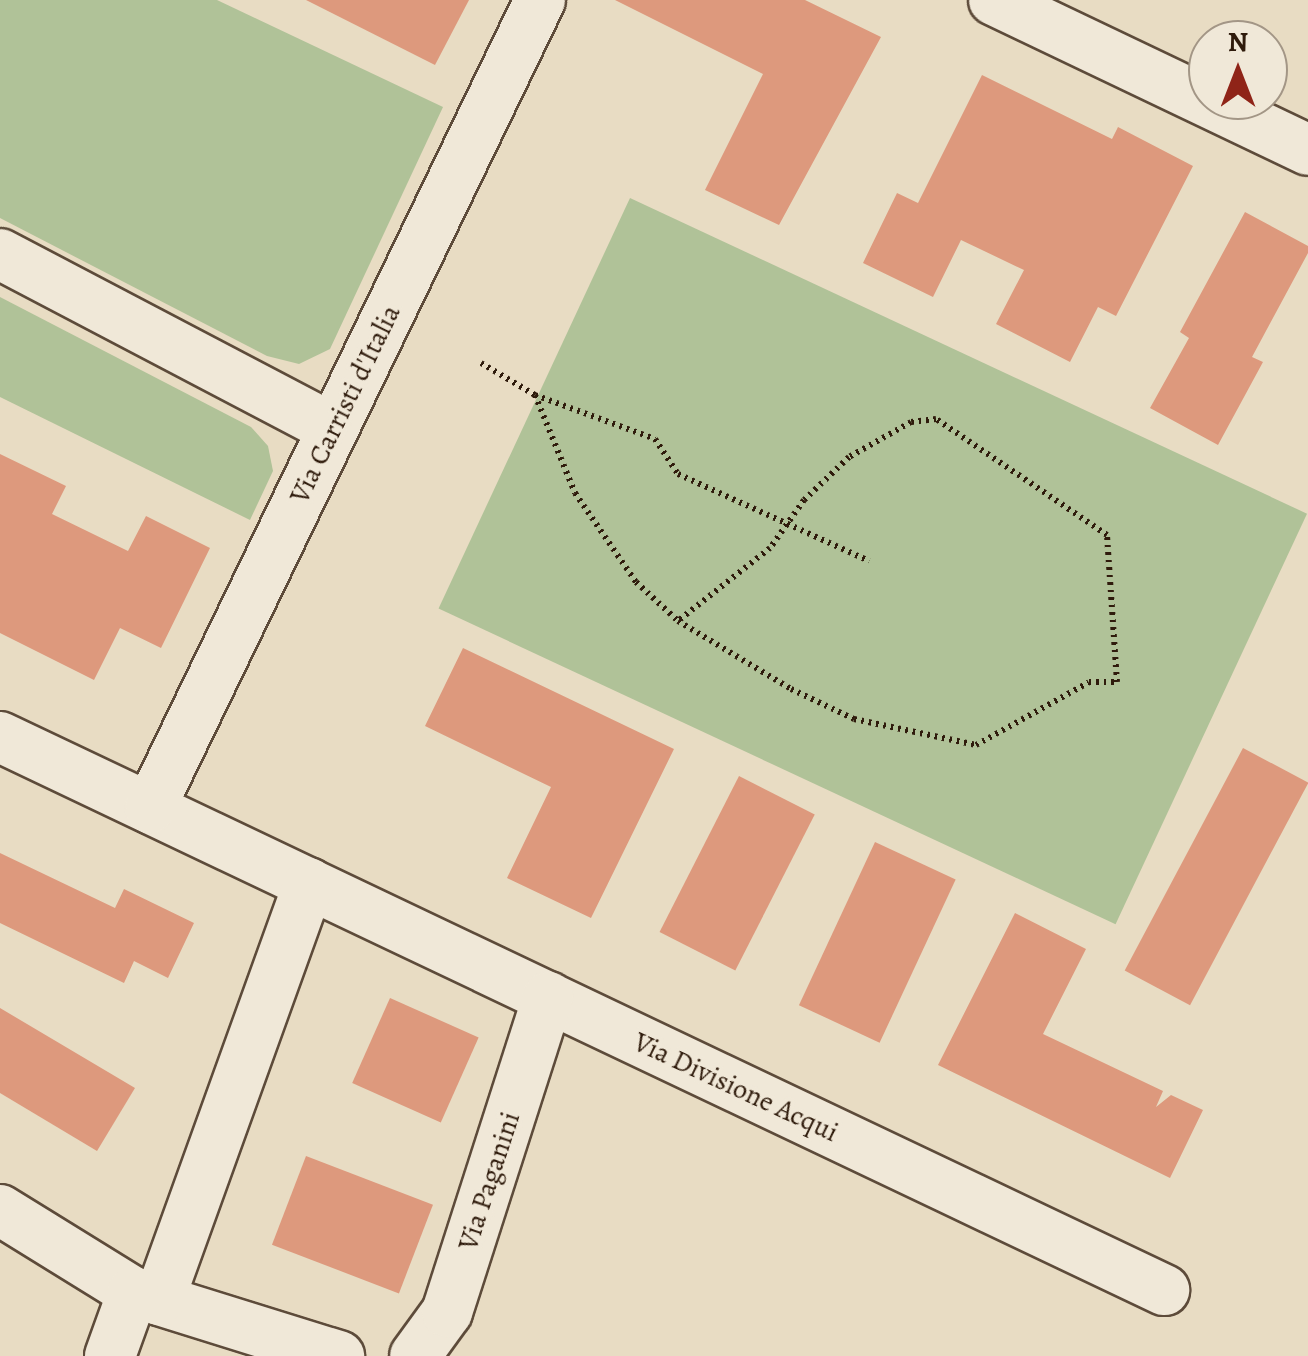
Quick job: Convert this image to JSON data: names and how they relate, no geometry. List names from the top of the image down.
{
  "streets": {
    "street": ["Via Carristi d'Italia", "Via Divisione Acqui", "Via Paganini"]
  },
  "crossings": [
    ["Via Carristi d'Italia", "Via Divisione Acqui"],
    ["Via Divisione Acqui", "Via Paganini"]
  ],
  "north": "top"
}
